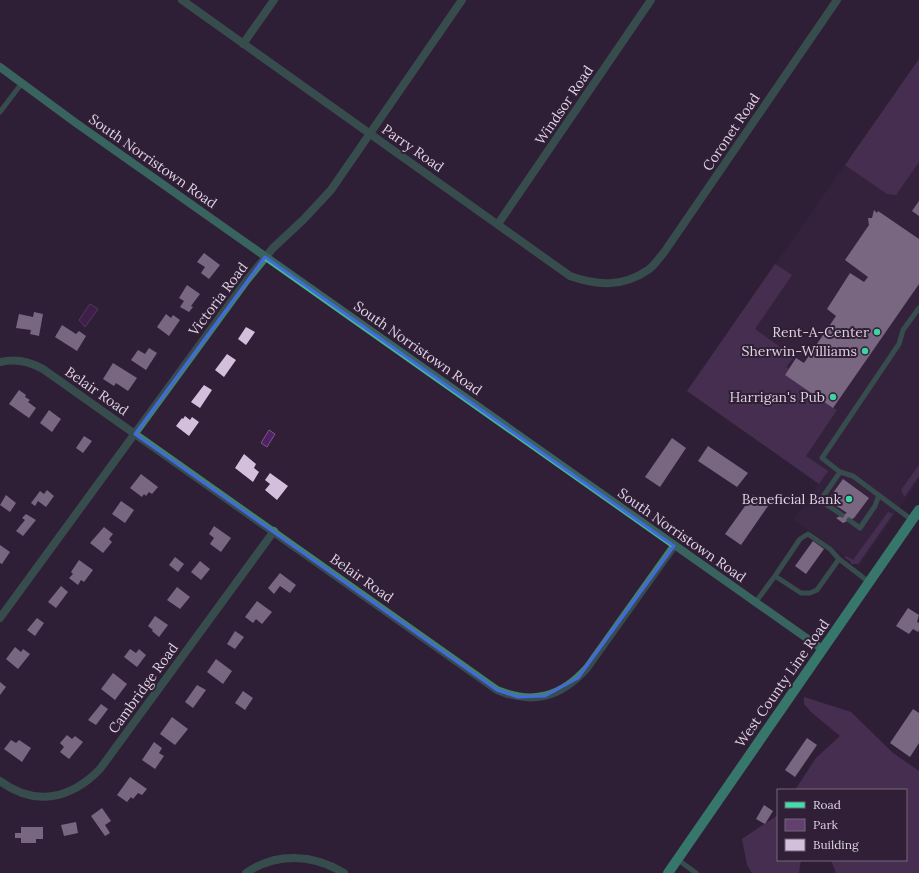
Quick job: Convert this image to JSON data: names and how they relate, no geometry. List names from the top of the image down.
{
  "streets": {
    "main road": ["West County Line Road"],
    "street": [
      "Windsor Road",
      "Coronet Road",
      "Parry Road",
      "South Norristown Road",
      "Victoria Road",
      "Belair Road",
      "Cambridge Road"
    ]
  },
  "crossings": [
    ["Windsor Road", "Parry Road"],
    ["Coronet Road", "Parry Road"],
    ["Parry Road", "Victoria Road"],
    ["South Norristown Road", "Victoria Road"],
    ["South Norristown Road", "Belair Road"],
    ["South Norristown Road", "West County Line Road"],
    ["Victoria Road", "Belair Road"],
    ["Belair Road", "Cambridge Road"]
  ],
  "places": [
    "Rent-A-Center",
    "Sherwin-Williams",
    "Harrigan's Pub",
    "Beneficial Bank"
  ],
  "legend": ["Road", "Park", "Building"]
}
